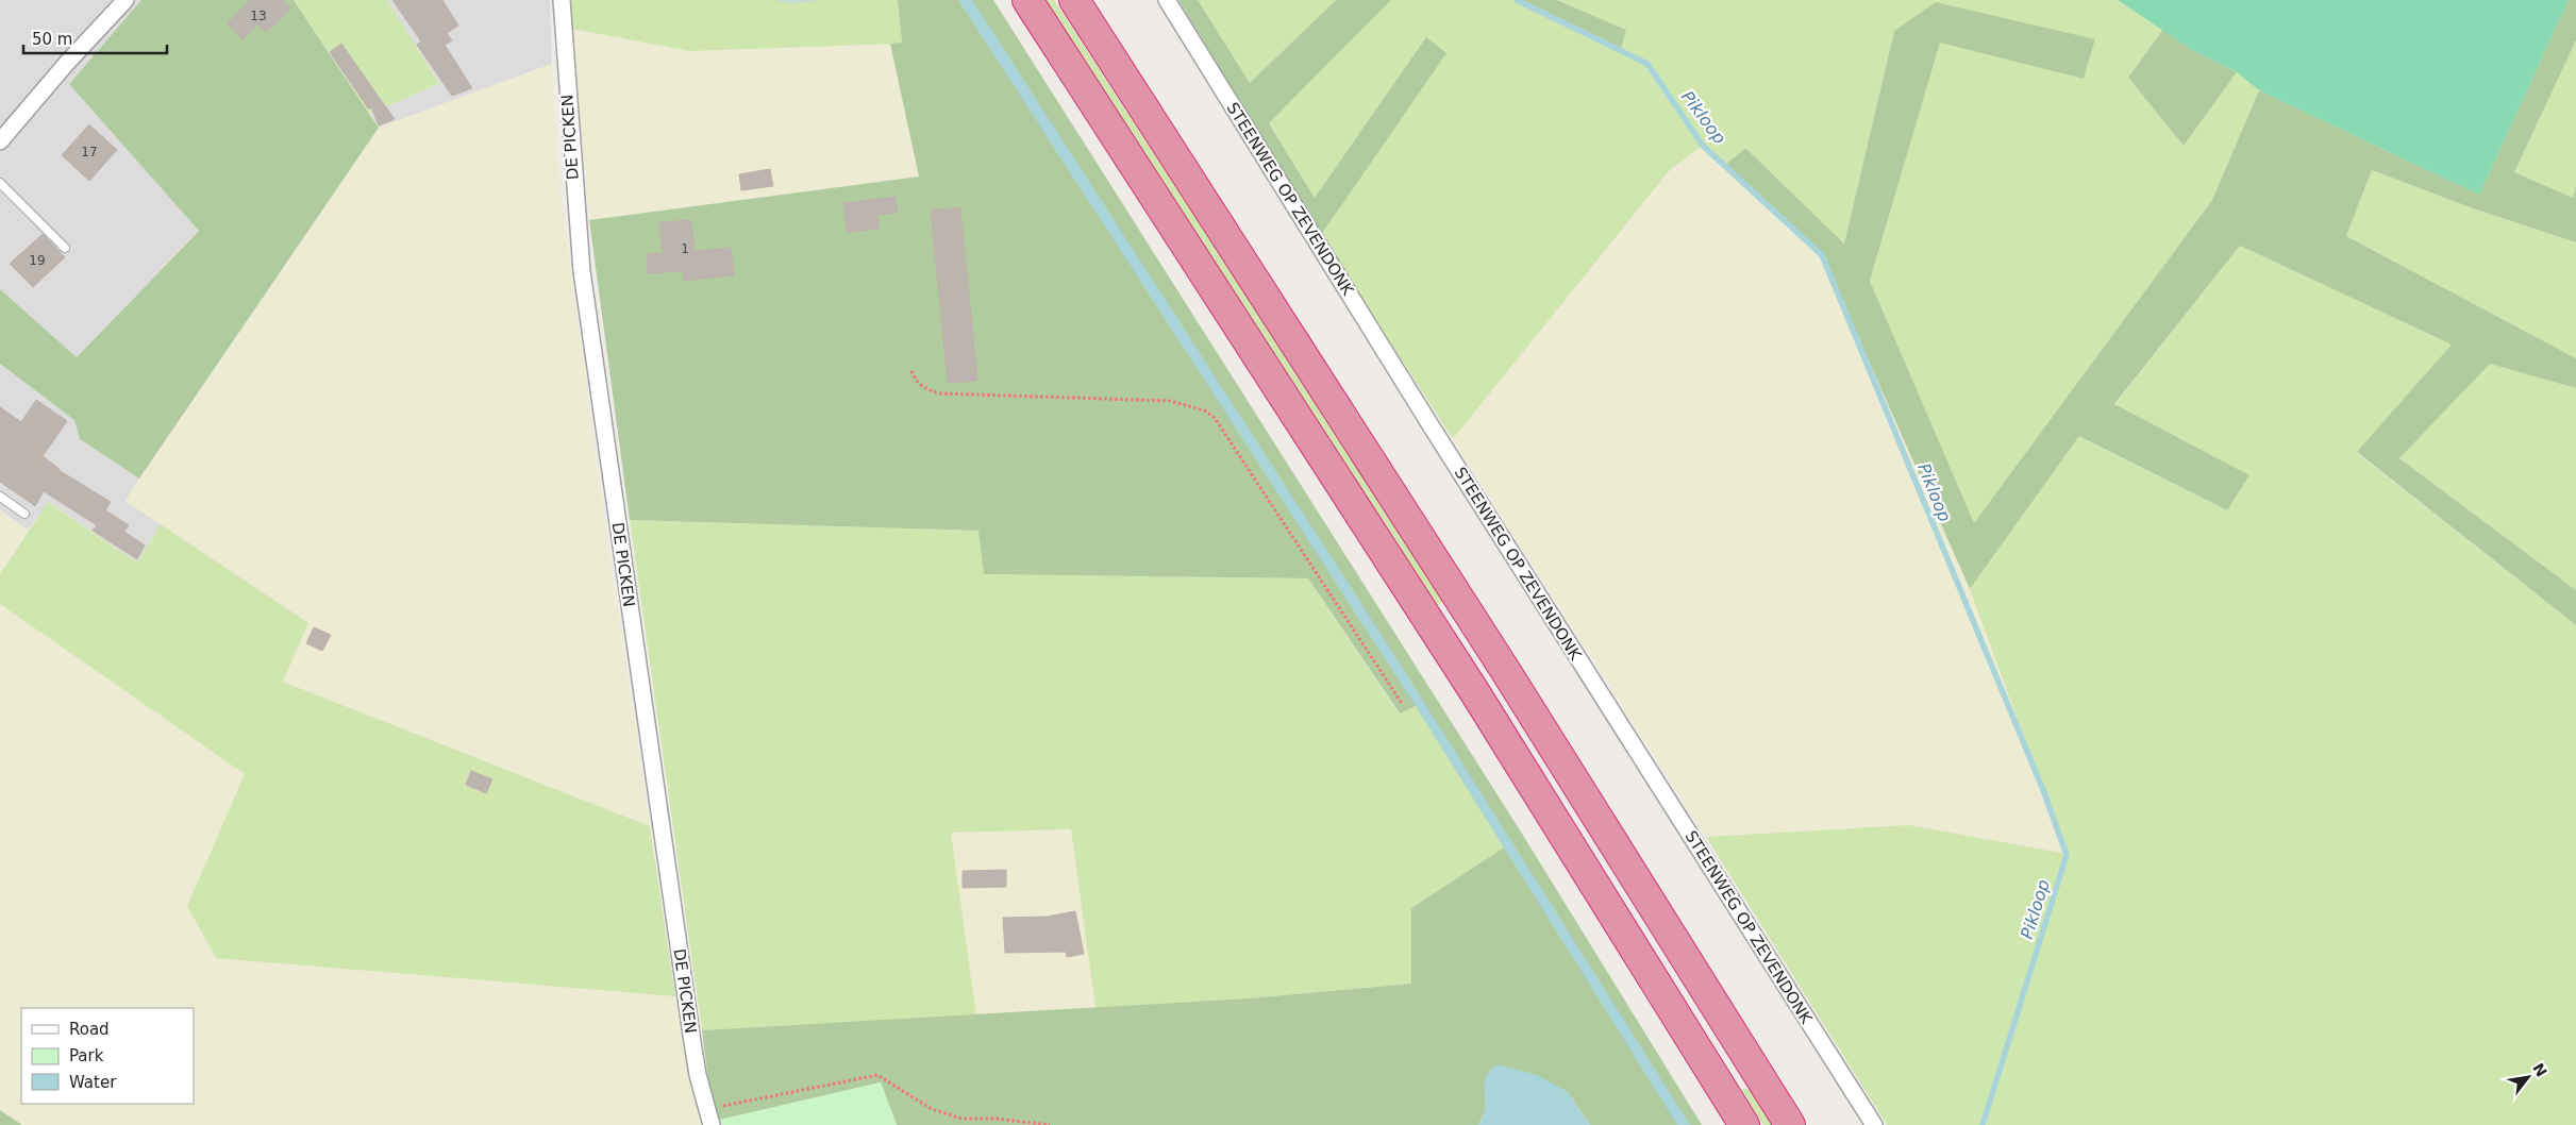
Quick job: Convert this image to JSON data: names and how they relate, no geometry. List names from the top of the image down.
{
  "streets": {
    "street": ["DE PICKEN", "STEENWEG OP ZEVENDONK"]
  },
  "water": ["Pikloop"],
  "house_numbers": [
    "13",
    "17",
    "1",
    "19"
  ],
  "legend": ["Road", "Park", "Water"],
  "scale_bar": "50 m",
  "north": "top right"
}
